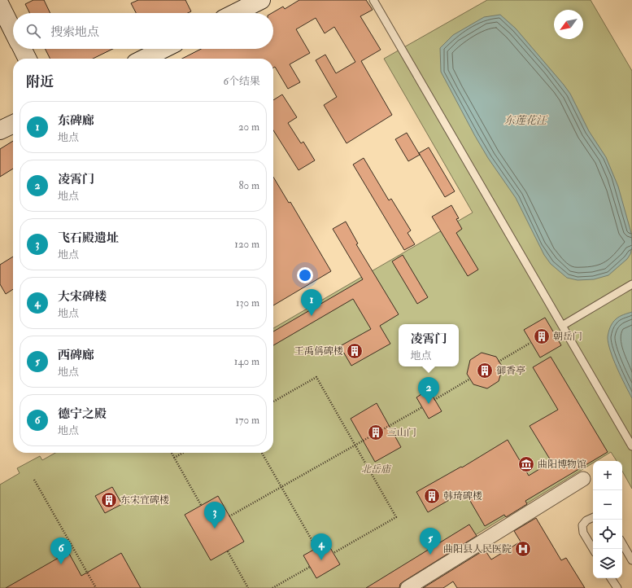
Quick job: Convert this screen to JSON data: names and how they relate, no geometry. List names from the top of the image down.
{
  "water": ["东莲花汪"],
  "parks": ["北岳庙"],
  "places": {
    "building": [
      "朝岳门",
      "王禹偁碑楼",
      "御香亭",
      "三山门",
      "韩琦碑楼",
      "东宋宜碑楼"
    ],
    "museum": ["曲阳博物馆"],
    "hospital": ["曲阳县人民医院"]
  },
  "north": "bottom left",
  "page": {
    "search": "搜索地点",
    "heading": ["附近", "6个结果"],
    "list": [
      {
        "mark": "1",
        "name": "东碑廊",
        "note": "地点",
        "value": "20 m"
      },
      {
        "mark": "2",
        "name": "凌霄门",
        "note": "地点",
        "value": "80 m"
      },
      {
        "mark": "3",
        "name": "飞石殿遗址",
        "note": "地点",
        "value": "120 m"
      },
      {
        "mark": "4",
        "name": "大宋碑楼",
        "note": "地点",
        "value": "130 m"
      },
      {
        "mark": "5",
        "name": "西碑廊",
        "note": "地点",
        "value": "140 m"
      },
      {
        "mark": "6",
        "name": "德宁之殿",
        "note": "地点",
        "value": "170 m"
      }
    ],
    "pins": [
      "1",
      "2",
      "3",
      "5",
      "4",
      "6"
    ],
    "popup": ["凌霄门", "地点"],
    "map_buttons": ["+", "−"]
  }
}
